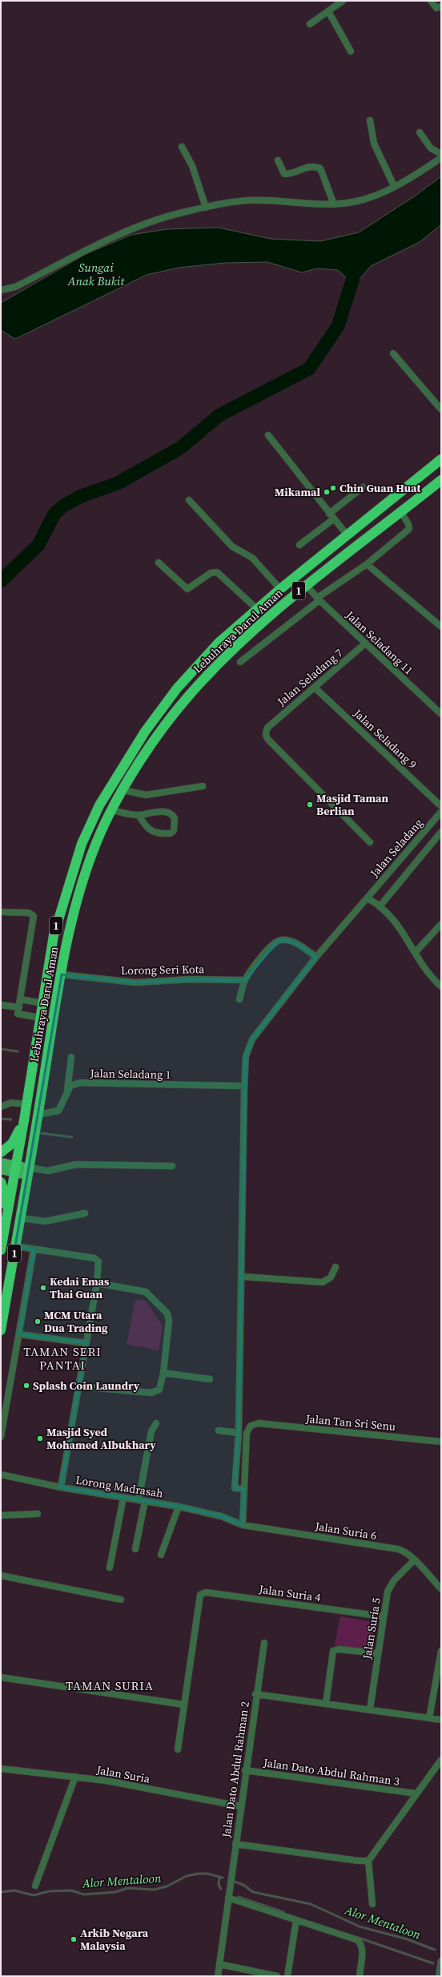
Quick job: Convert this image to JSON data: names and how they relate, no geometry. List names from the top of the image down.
{
  "streets": {
    "highway": ["1", "Lebuhraya Darul Aman"],
    "street": [
      "Jalan Seladang 11",
      "Jalan Seladang 7",
      "Jalan Seladang 9",
      "Jalan Seladang",
      "Lorong Seri Kota",
      "Jalan Seladang 1",
      "Jalan Tan Sri Senu",
      "Lorong Madrasah",
      "Jalan Suria 6",
      "Jalan Suria 4",
      "Jalan Suria 5",
      "Jalan Dato Abdul Rahman 2",
      "Jalan Dato Abdul Rahman 3",
      "Jalan Suria"
    ]
  },
  "crossings": [
    ["Lebuhraya Darul Aman", "Jalan Seladang 11"],
    ["Lebuhraya Darul Aman", "Lorong Seri Kota"],
    ["Jalan Seladang 11", "Jalan Seladang 7"],
    ["Jalan Seladang 7", "Jalan Seladang 9"],
    ["Jalan Seladang", "Jalan Tan Sri Senu"],
    ["Lorong Madrasah", "Jalan Suria 6"],
    ["Jalan Suria 6", "Jalan Suria 5"],
    ["Jalan Suria 4", "Jalan Suria 5"],
    ["Jalan Suria 5", "Jalan Dato Abdul Rahman 2"],
    ["Jalan Dato Abdul Rahman 2", "Jalan Dato Abdul Rahman 3"],
    ["Jalan Dato Abdul Rahman 2", "Jalan Suria"]
  ],
  "districts": ["TAMAN SERI PANTAI", "TAMAN SURIA"],
  "water": ["Sungai Anak Bukit", "Alor Mentaloon"],
  "places": [
    "Chin Guan Huat",
    "Mikamal",
    "Masjid Taman Berlian",
    "Kedai Emas Thai Guan",
    "MCM Utara Dua Trading",
    "Splash Coin Laundry",
    "Masjid Syed Mohamed Albukhary",
    "Arkib Negara Malaysia"
  ]
}
